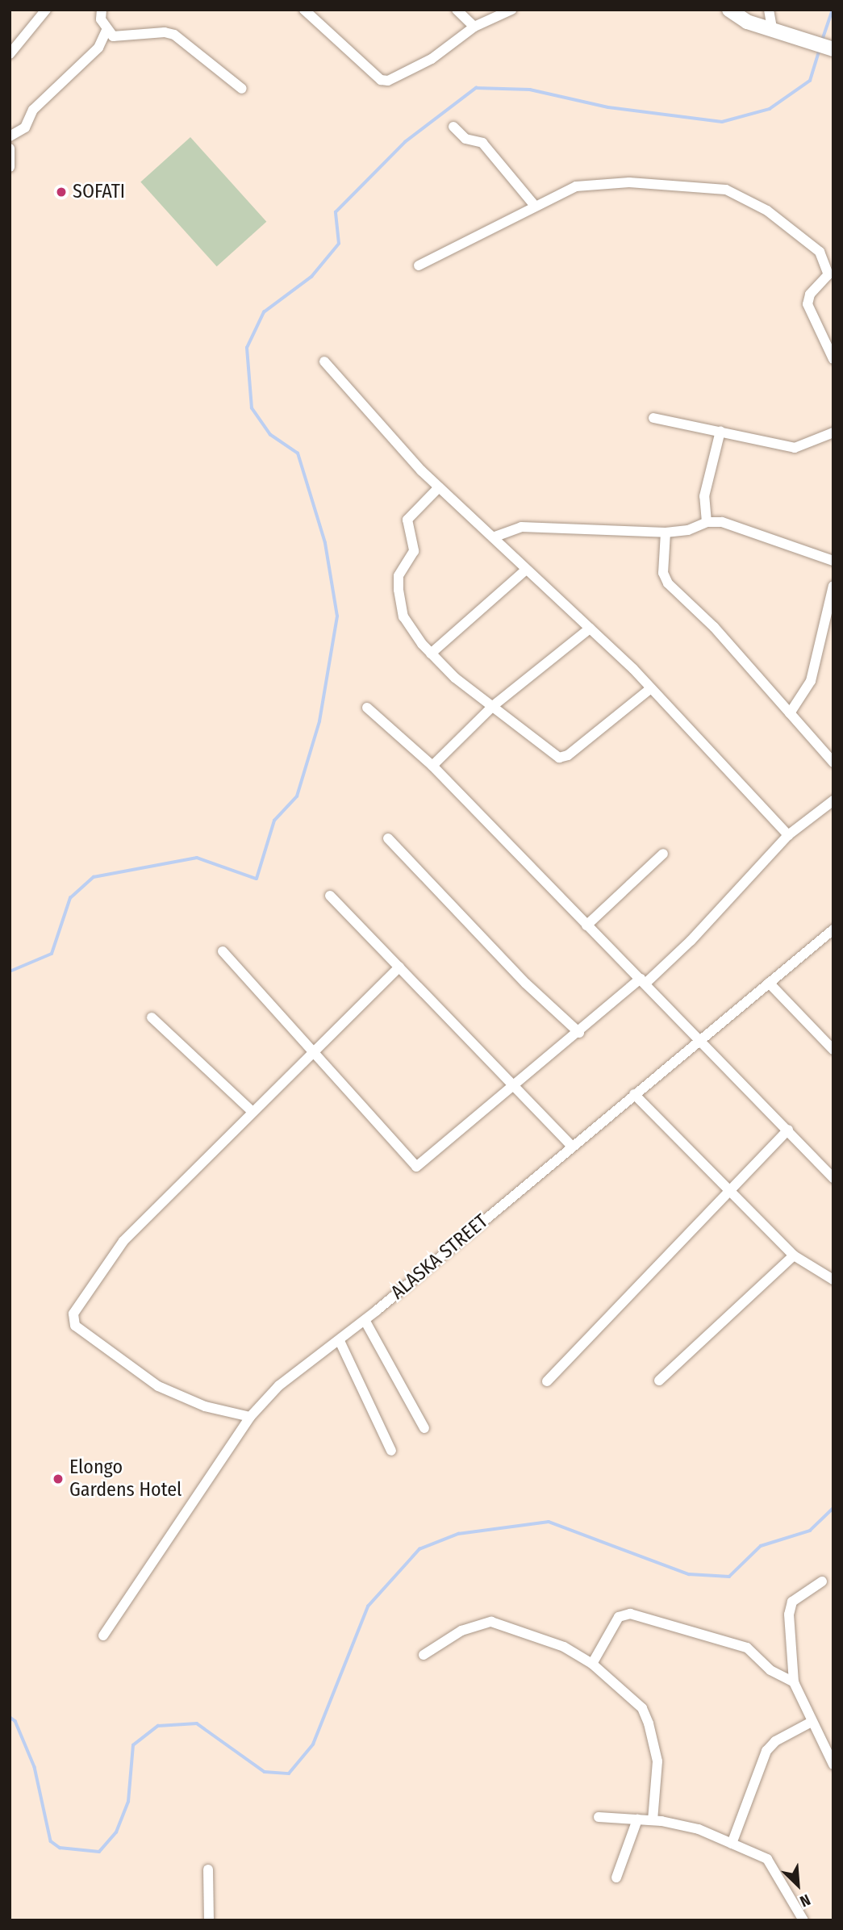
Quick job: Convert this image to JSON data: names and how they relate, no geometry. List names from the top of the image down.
{
  "streets": {
    "street": ["ALASKA STREET"]
  },
  "places": ["SOFATI", "Elongo Gardens Hotel"],
  "north": "bottom right"
}
